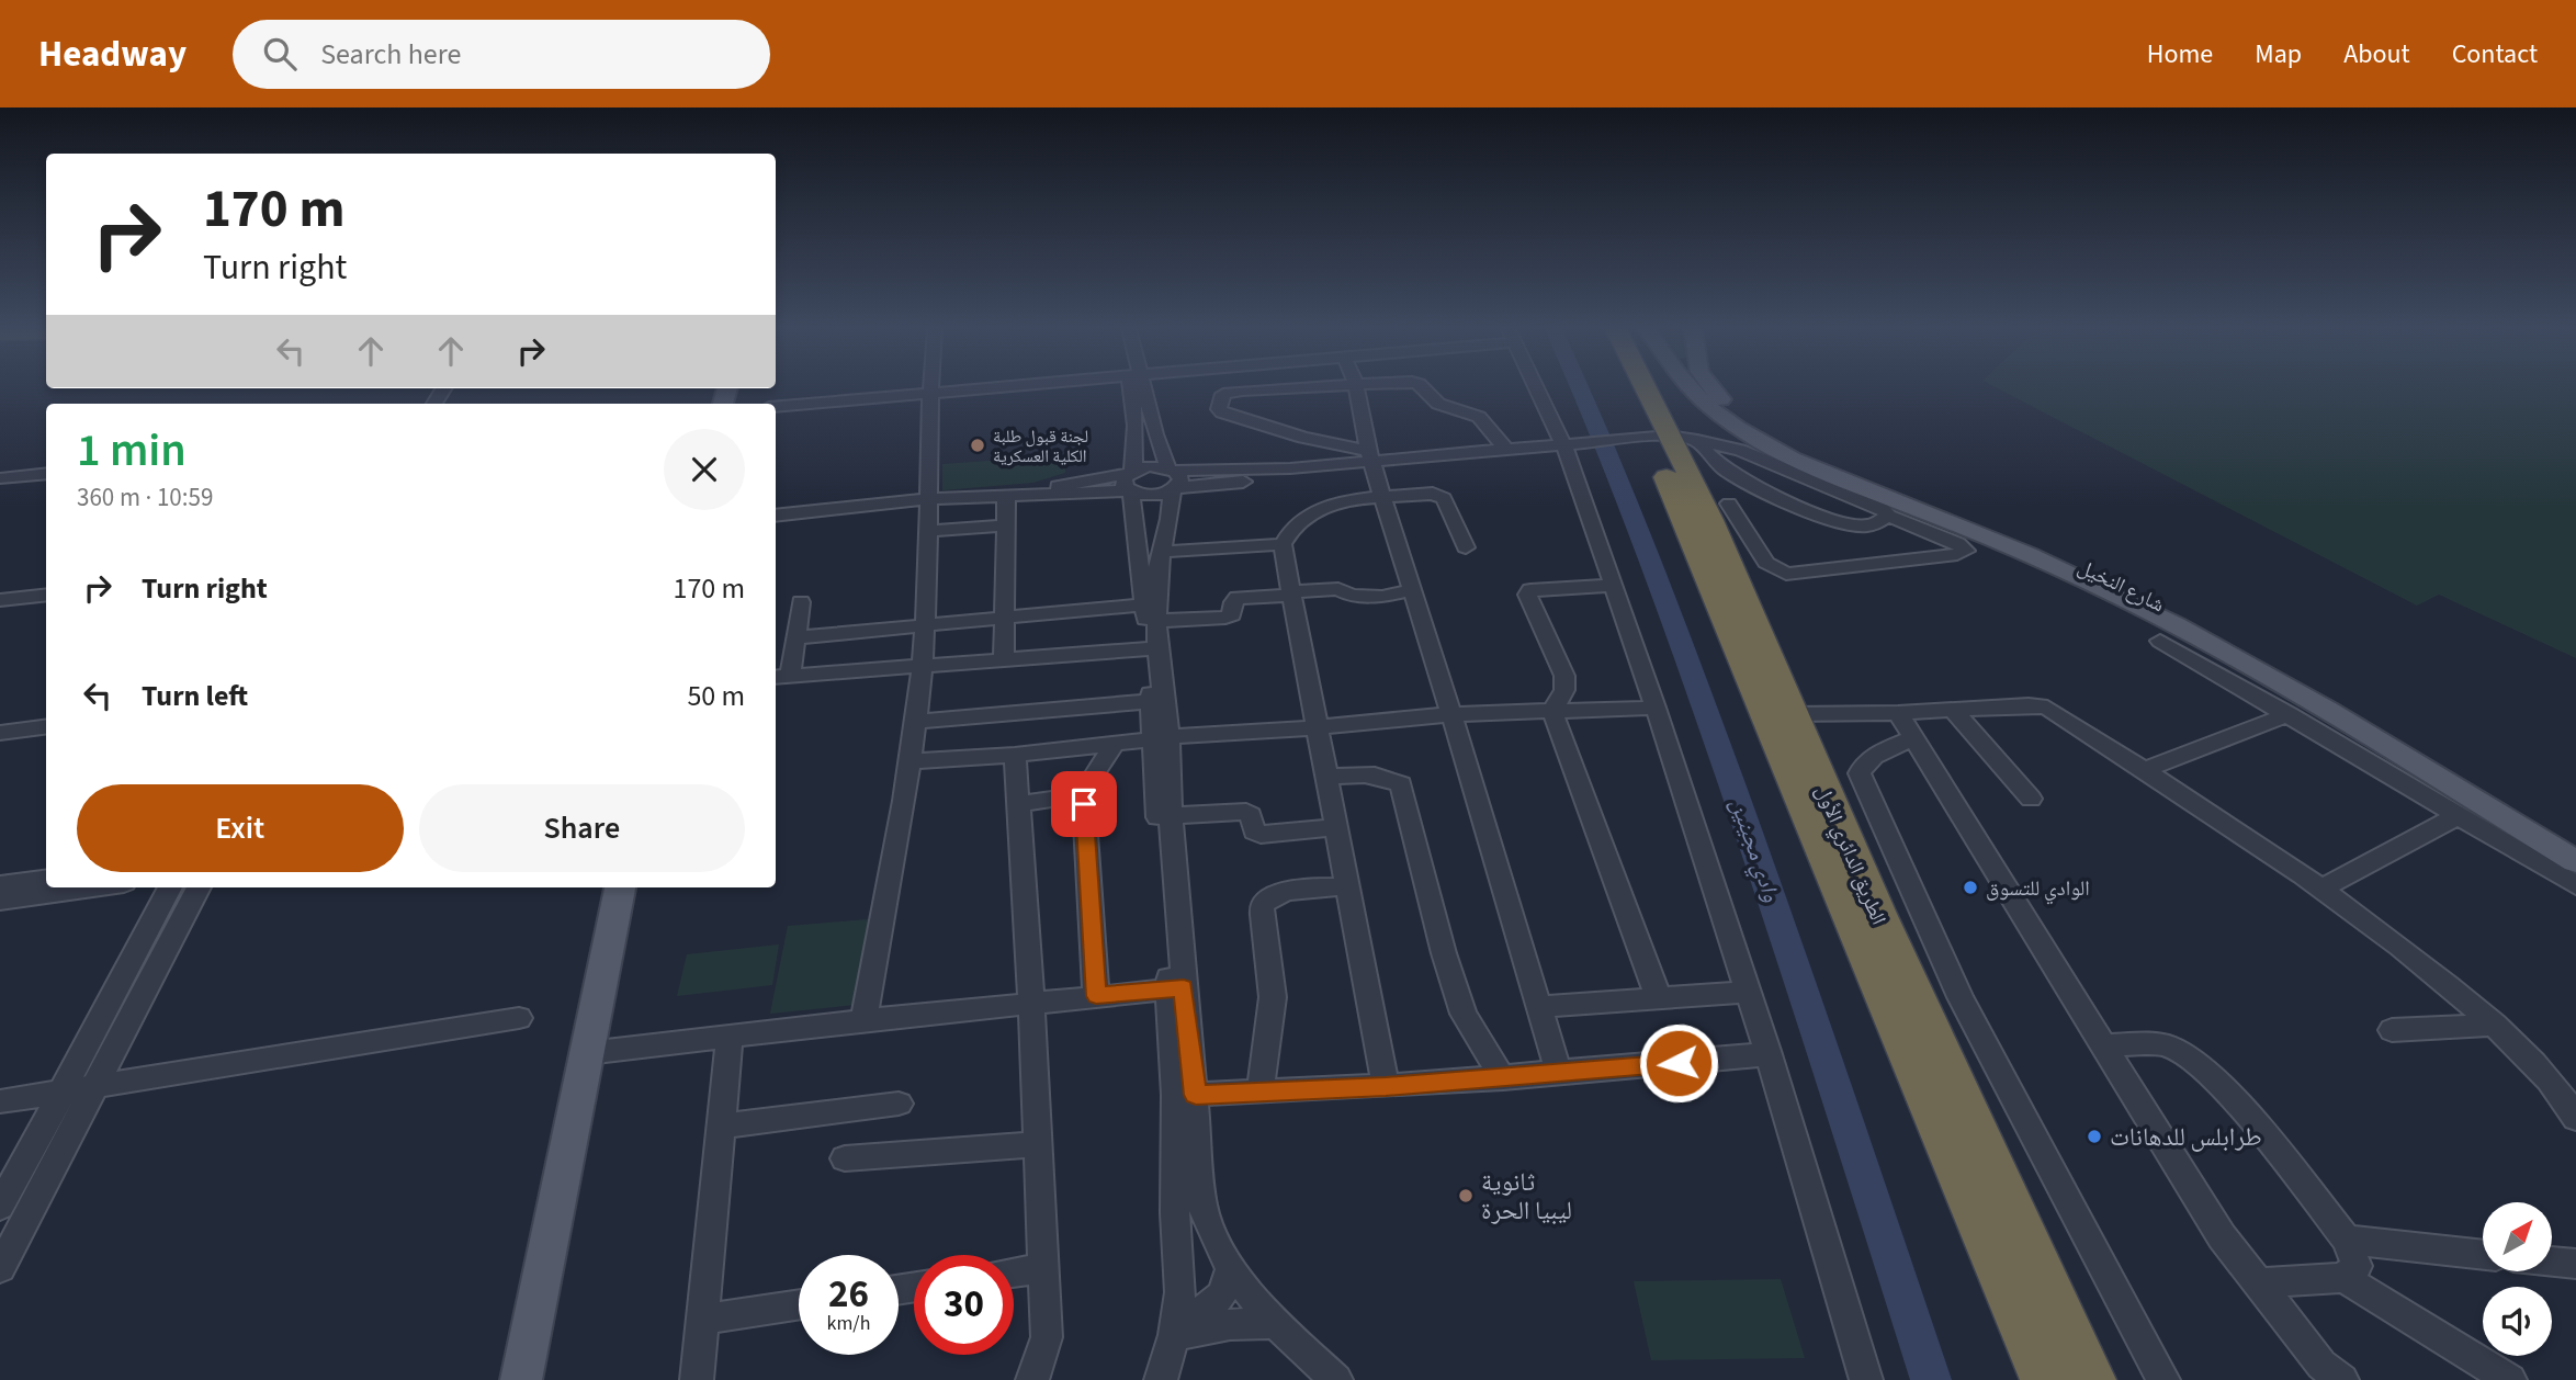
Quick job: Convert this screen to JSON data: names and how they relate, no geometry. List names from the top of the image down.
{
  "streets": {
    "highway": ["الطريق الدائري الأول"],
    "main road": ["شارع النخيل"]
  },
  "water": ["وادي مجينين"],
  "places": [
    "لجنة قبول طلبة الكلية العسكرية",
    "الوادي للتسوق",
    "طرابلس للدهانات",
    "ثانوية ليبيا الحرة"
  ],
  "north": "top right",
  "page": {
    "header": "Headway",
    "search": "Search here",
    "nav": [
      "Home",
      "Map",
      "About",
      "Contact"
    ],
    "turn": ["170 m", "Turn right"],
    "heading": ["1 min", "360 m · 10:59"],
    "list": [
      {
        "name": "Turn right",
        "value": "170 m"
      },
      {
        "name": "Turn left",
        "value": "50 m"
      }
    ],
    "buttons": ["Exit", "Share"],
    "speed": "26 km/h",
    "limit": "30"
  }
}
